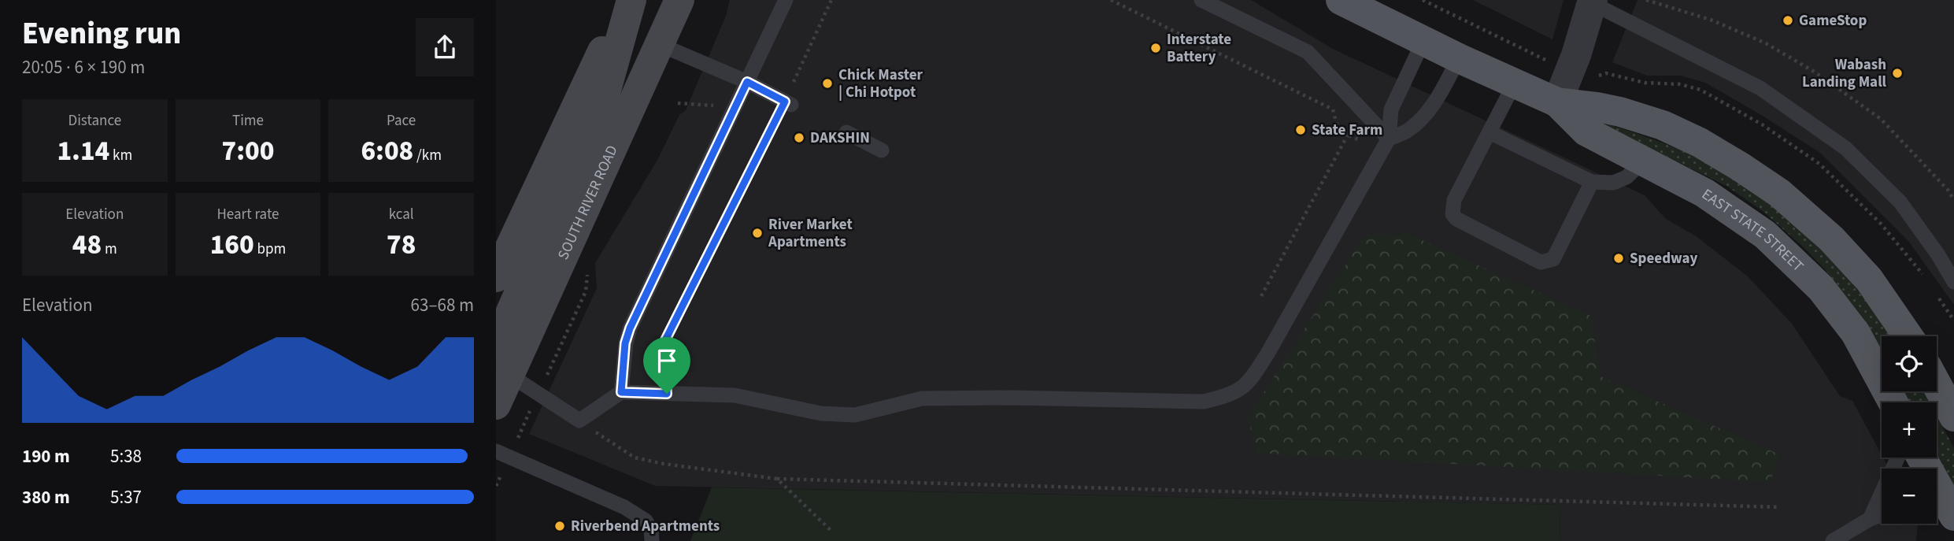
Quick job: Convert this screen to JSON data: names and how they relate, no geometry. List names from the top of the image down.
{
  "streets": {
    "main road": ["SOUTH RIVER ROAD", "EAST STATE STREET"]
  },
  "places": [
    "GameStop",
    "Interstate Battery",
    "Wabash Landing Mall",
    "Chick Master | Chi Hotpot",
    "State Farm",
    "DAKSHIN",
    "River Market Apartments",
    "Speedway",
    "Riverbend Apartments"
  ],
  "page": {
    "heading": ["Evening run", "20:05 · 6 × 190 m"],
    "stats": [
      ["Distance", "1.14 km"],
      ["Time", "7:00"],
      ["Pace", "6:08 /km"],
      ["Elevation", "48 m"],
      ["Heart rate", "160 bpm"],
      ["kcal", "78"]
    ],
    "chart": ["Elevation", "63–68 m"],
    "map_buttons": ["+", "−"],
    "list": [
      {
        "name": "190 m",
        "note": "5:38"
      },
      {
        "name": "380 m",
        "note": "5:37"
      }
    ]
  }
}
